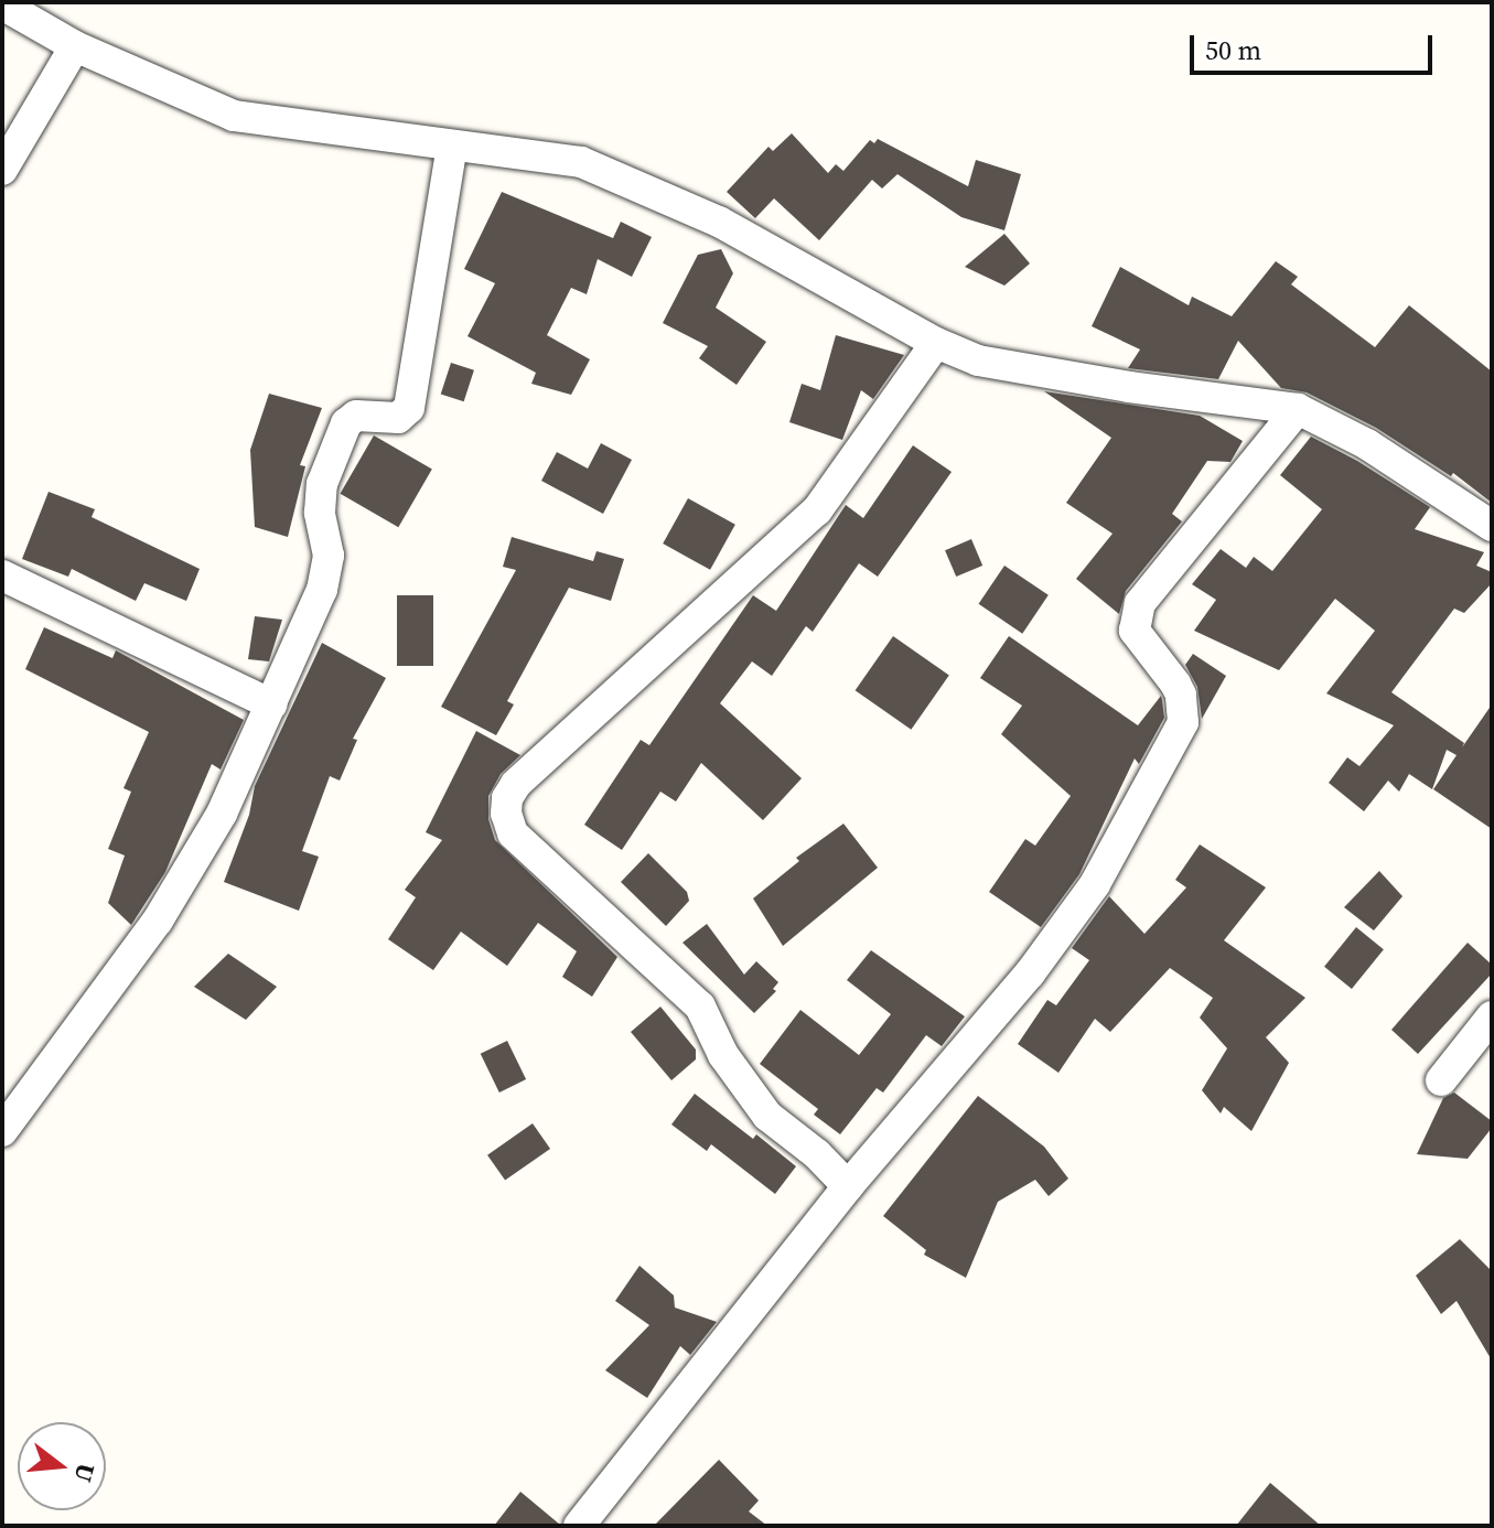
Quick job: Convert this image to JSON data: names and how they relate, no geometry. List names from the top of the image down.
{
  "scale_bar": "50 m",
  "north": "right"
}
